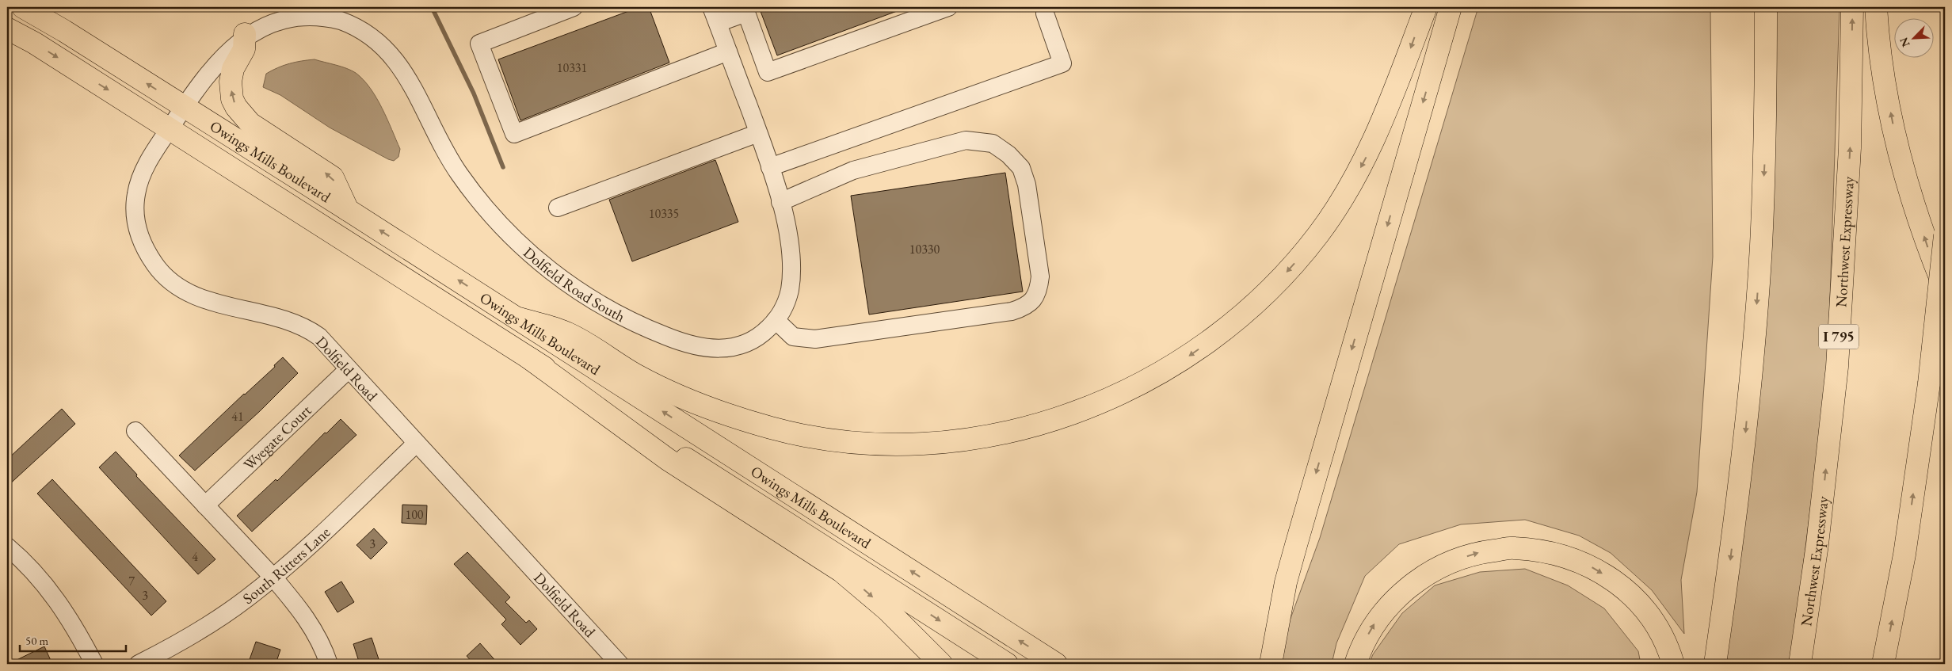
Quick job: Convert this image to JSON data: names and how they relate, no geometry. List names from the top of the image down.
{
  "streets": {
    "main road": ["Owings Mills Boulevard", "Northwest Expressway", "I 795"],
    "street": [
      "Dolfield Road South",
      "Dolfield Road",
      "Wyegate Court",
      "South Ritters Lane"
    ]
  },
  "crossings": [
    ["Owings Mills Boulevard", "Dolfield Road South"],
    ["Owings Mills Boulevard", "Dolfield Road"],
    ["Dolfield Road South", "Dolfield Road"],
    ["Dolfield Road", "Wyegate Court"],
    ["Dolfield Road", "South Ritters Lane"]
  ],
  "house_numbers": [
    "10331",
    "10335",
    "10330",
    "41",
    "100",
    "3",
    "4",
    "7",
    "3"
  ],
  "scale_bar": "50 m",
  "north": "bottom left"
}
